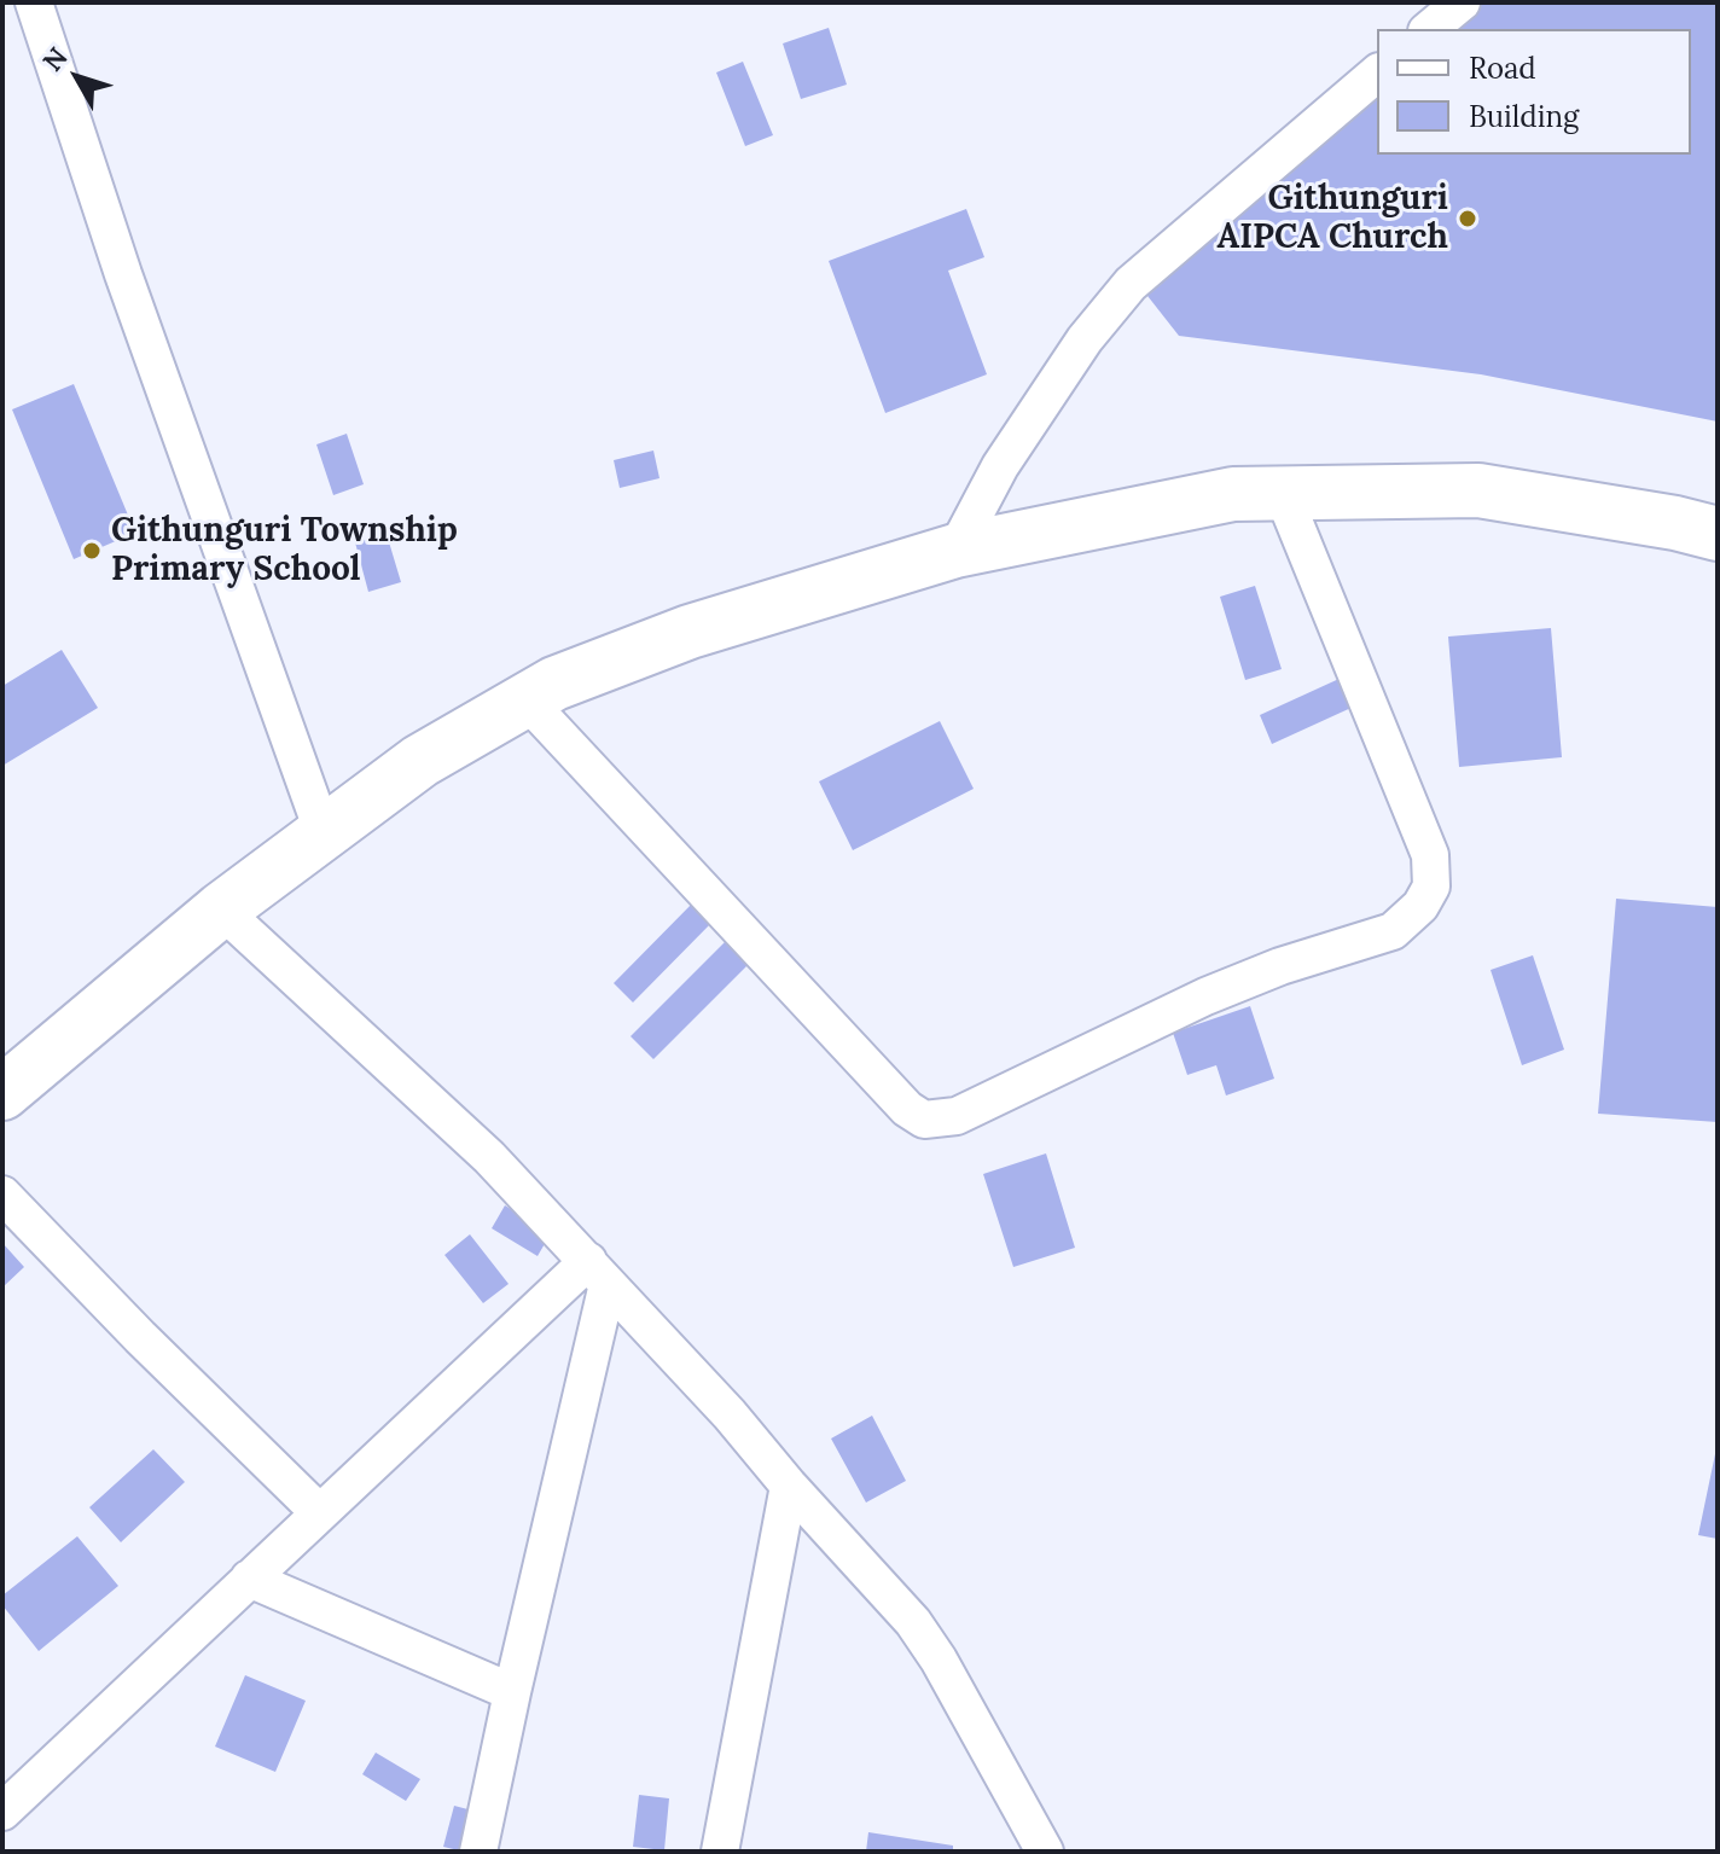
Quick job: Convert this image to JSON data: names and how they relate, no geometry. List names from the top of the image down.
{
  "places": ["Githunguri AIPCA Church", "Githunguri Township Primary School"],
  "legend": ["Road", "Building"],
  "north": "top left"
}
